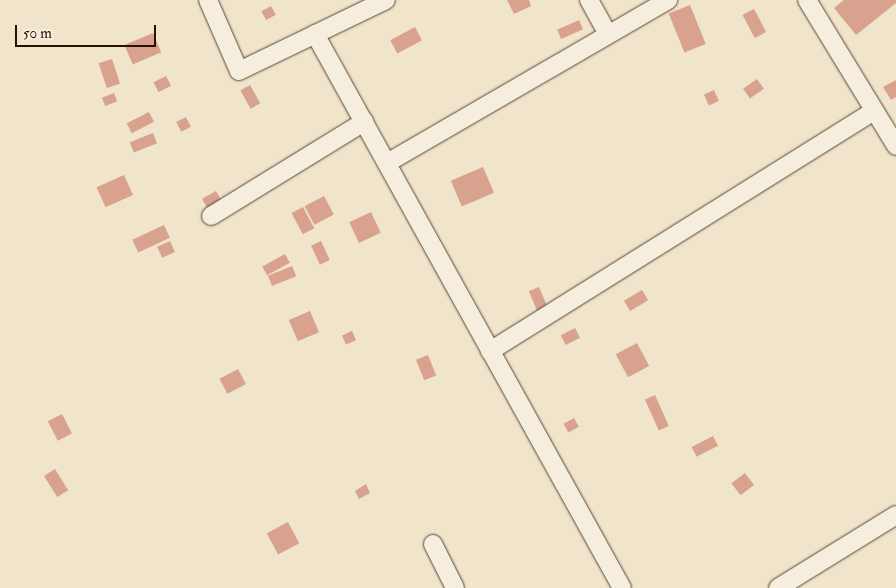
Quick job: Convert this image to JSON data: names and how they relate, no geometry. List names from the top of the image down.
{
  "scale_bar": "50 m"
}
